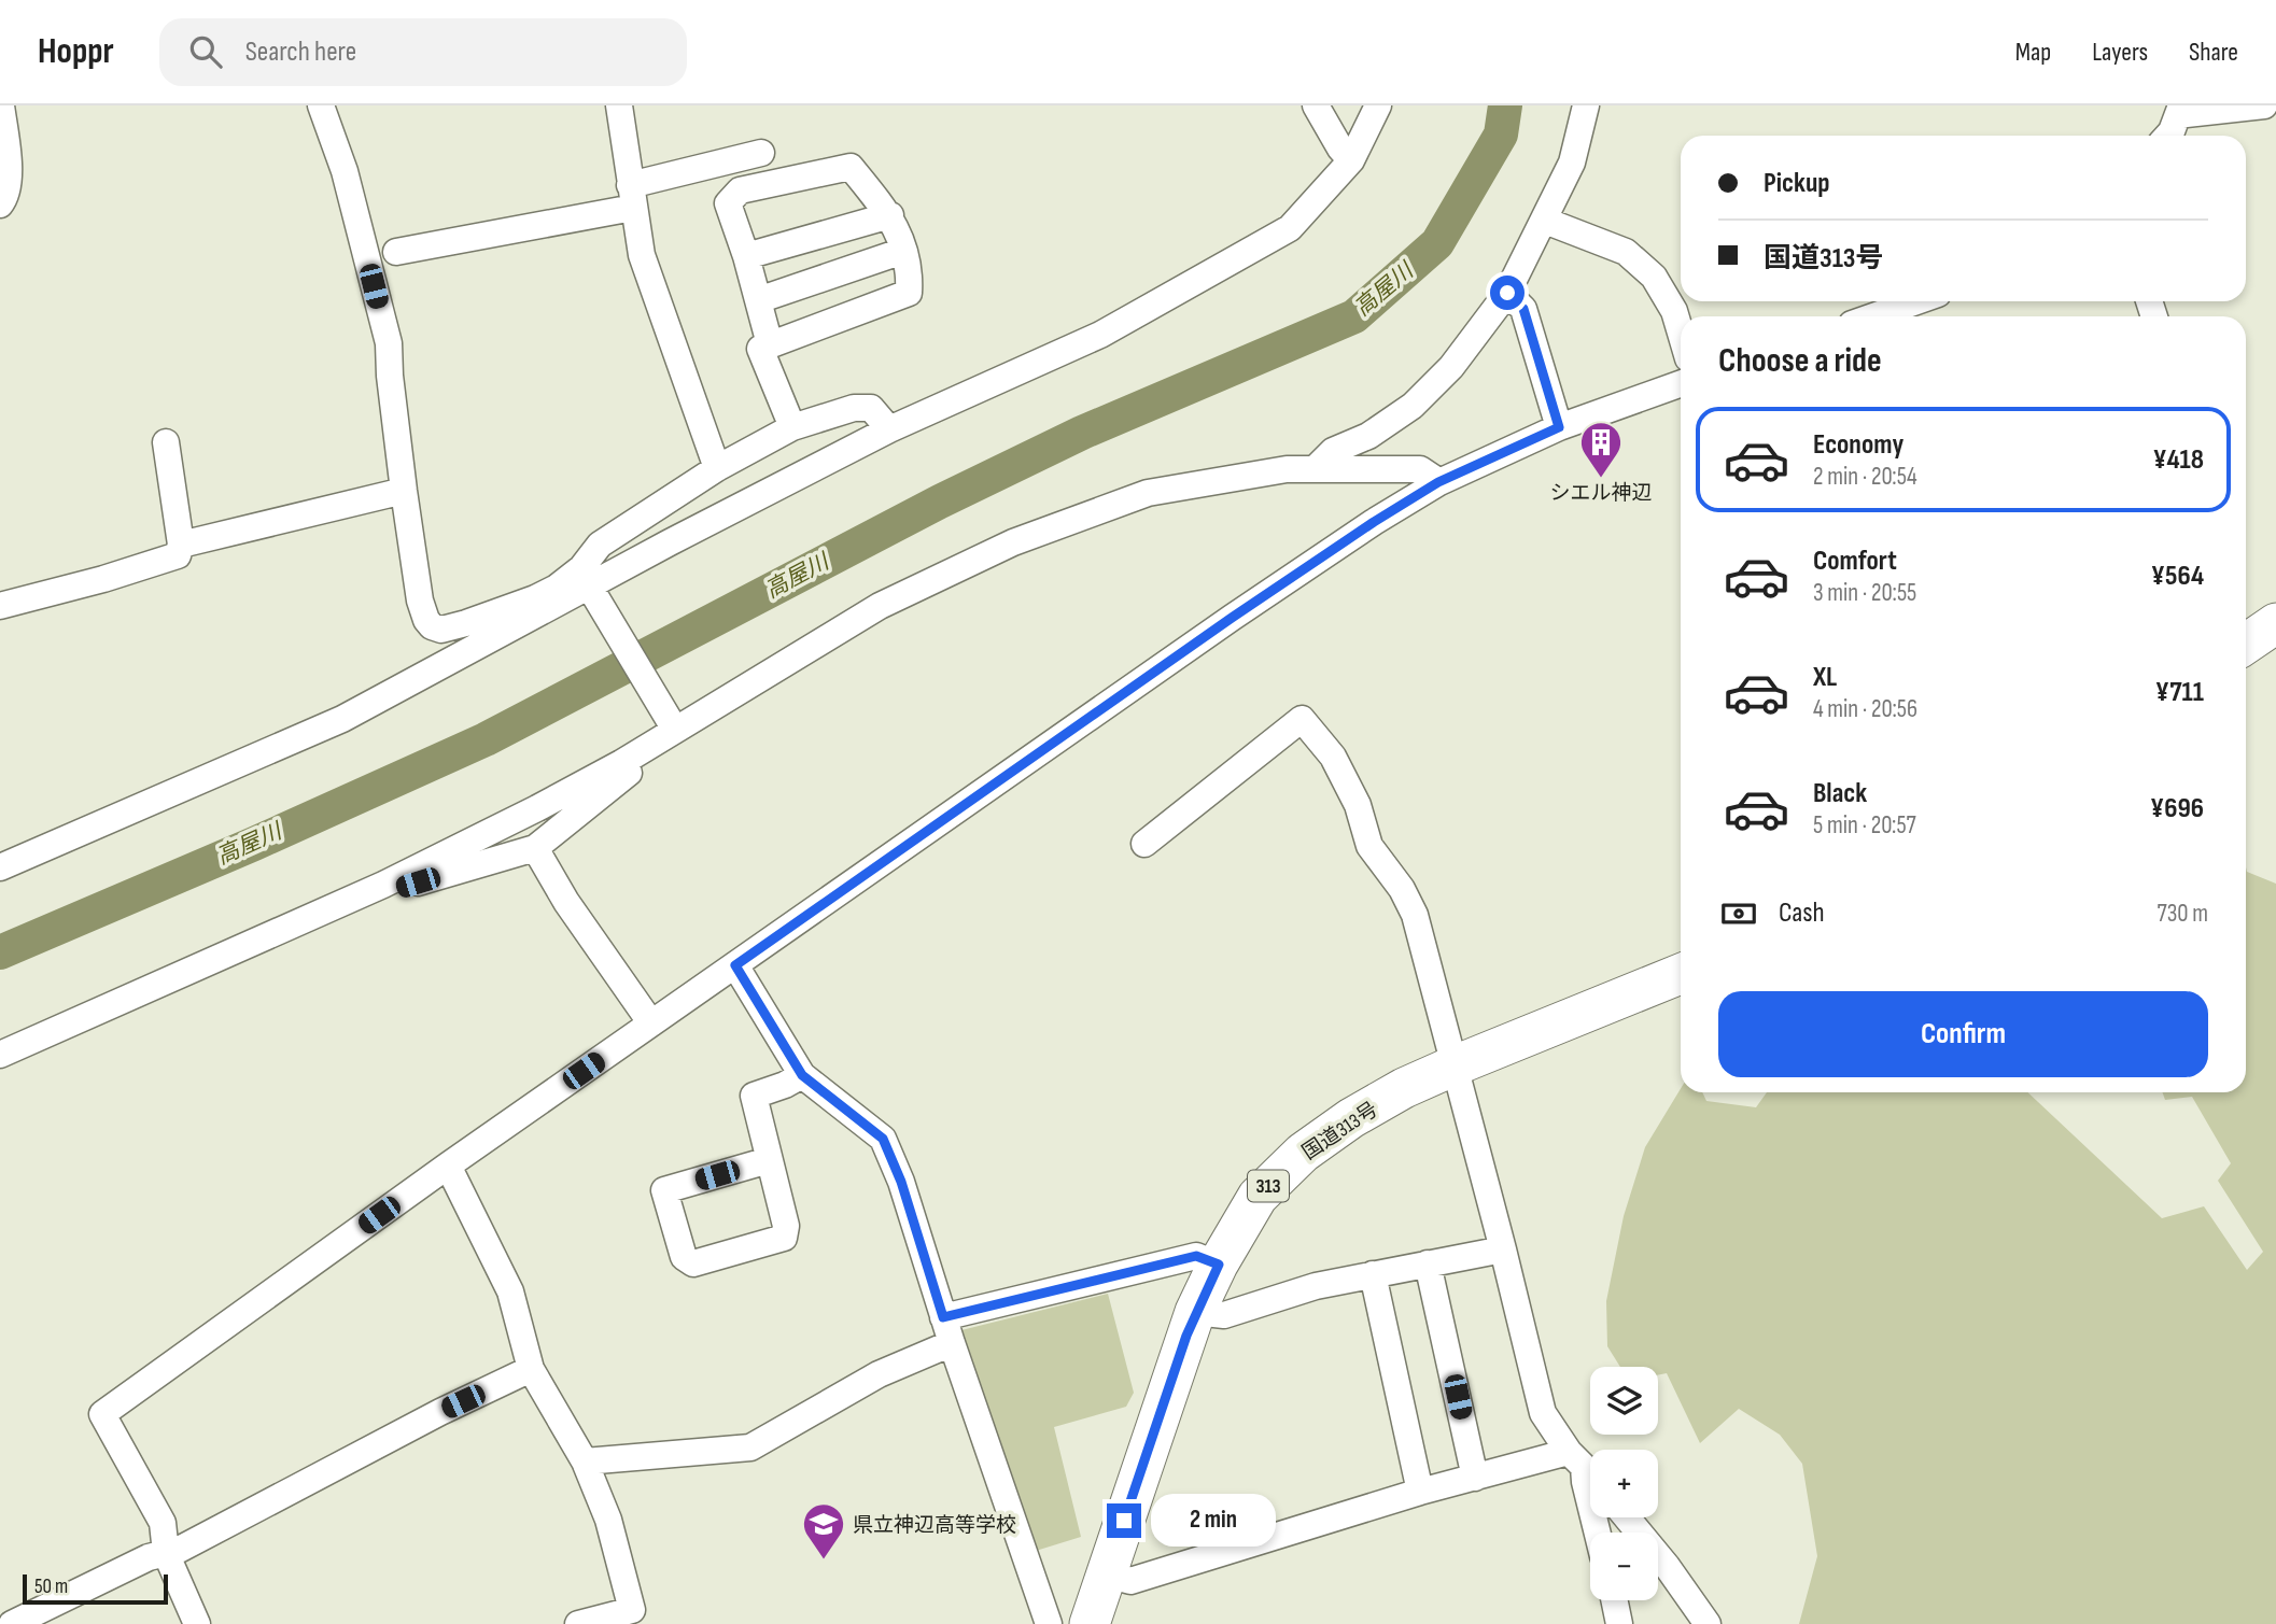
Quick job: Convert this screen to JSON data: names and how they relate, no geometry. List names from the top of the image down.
{
  "streets": {
    "highway": ["国道313号", "313"]
  },
  "water": ["高屋川"],
  "places": {
    "building": ["シエル神辺"],
    "school or university": ["県立神辺高等学校"]
  },
  "scale_bar": "50 m",
  "page": {
    "header": "Hoppr",
    "search": "Search here",
    "nav": ["Map", "Layers", "Share"],
    "banner": ["Pickup", "国道313号"],
    "heading": "Choose a ride",
    "list": [
      {
        "name": "Economy",
        "note": "2 min · 20:54",
        "value": "¥418"
      },
      {
        "name": "Comfort",
        "note": "3 min · 20:55",
        "value": "¥564"
      },
      {
        "name": "XL",
        "note": "4 min · 20:56",
        "value": "¥711"
      },
      {
        "name": "Black",
        "note": "5 min · 20:57",
        "value": "¥696"
      }
    ],
    "pay": ["Cash", "730 m"],
    "buttons": "Confirm",
    "map_buttons": ["+", "−"],
    "bubble": "2 min",
    "scale": "50 m"
  }
}
